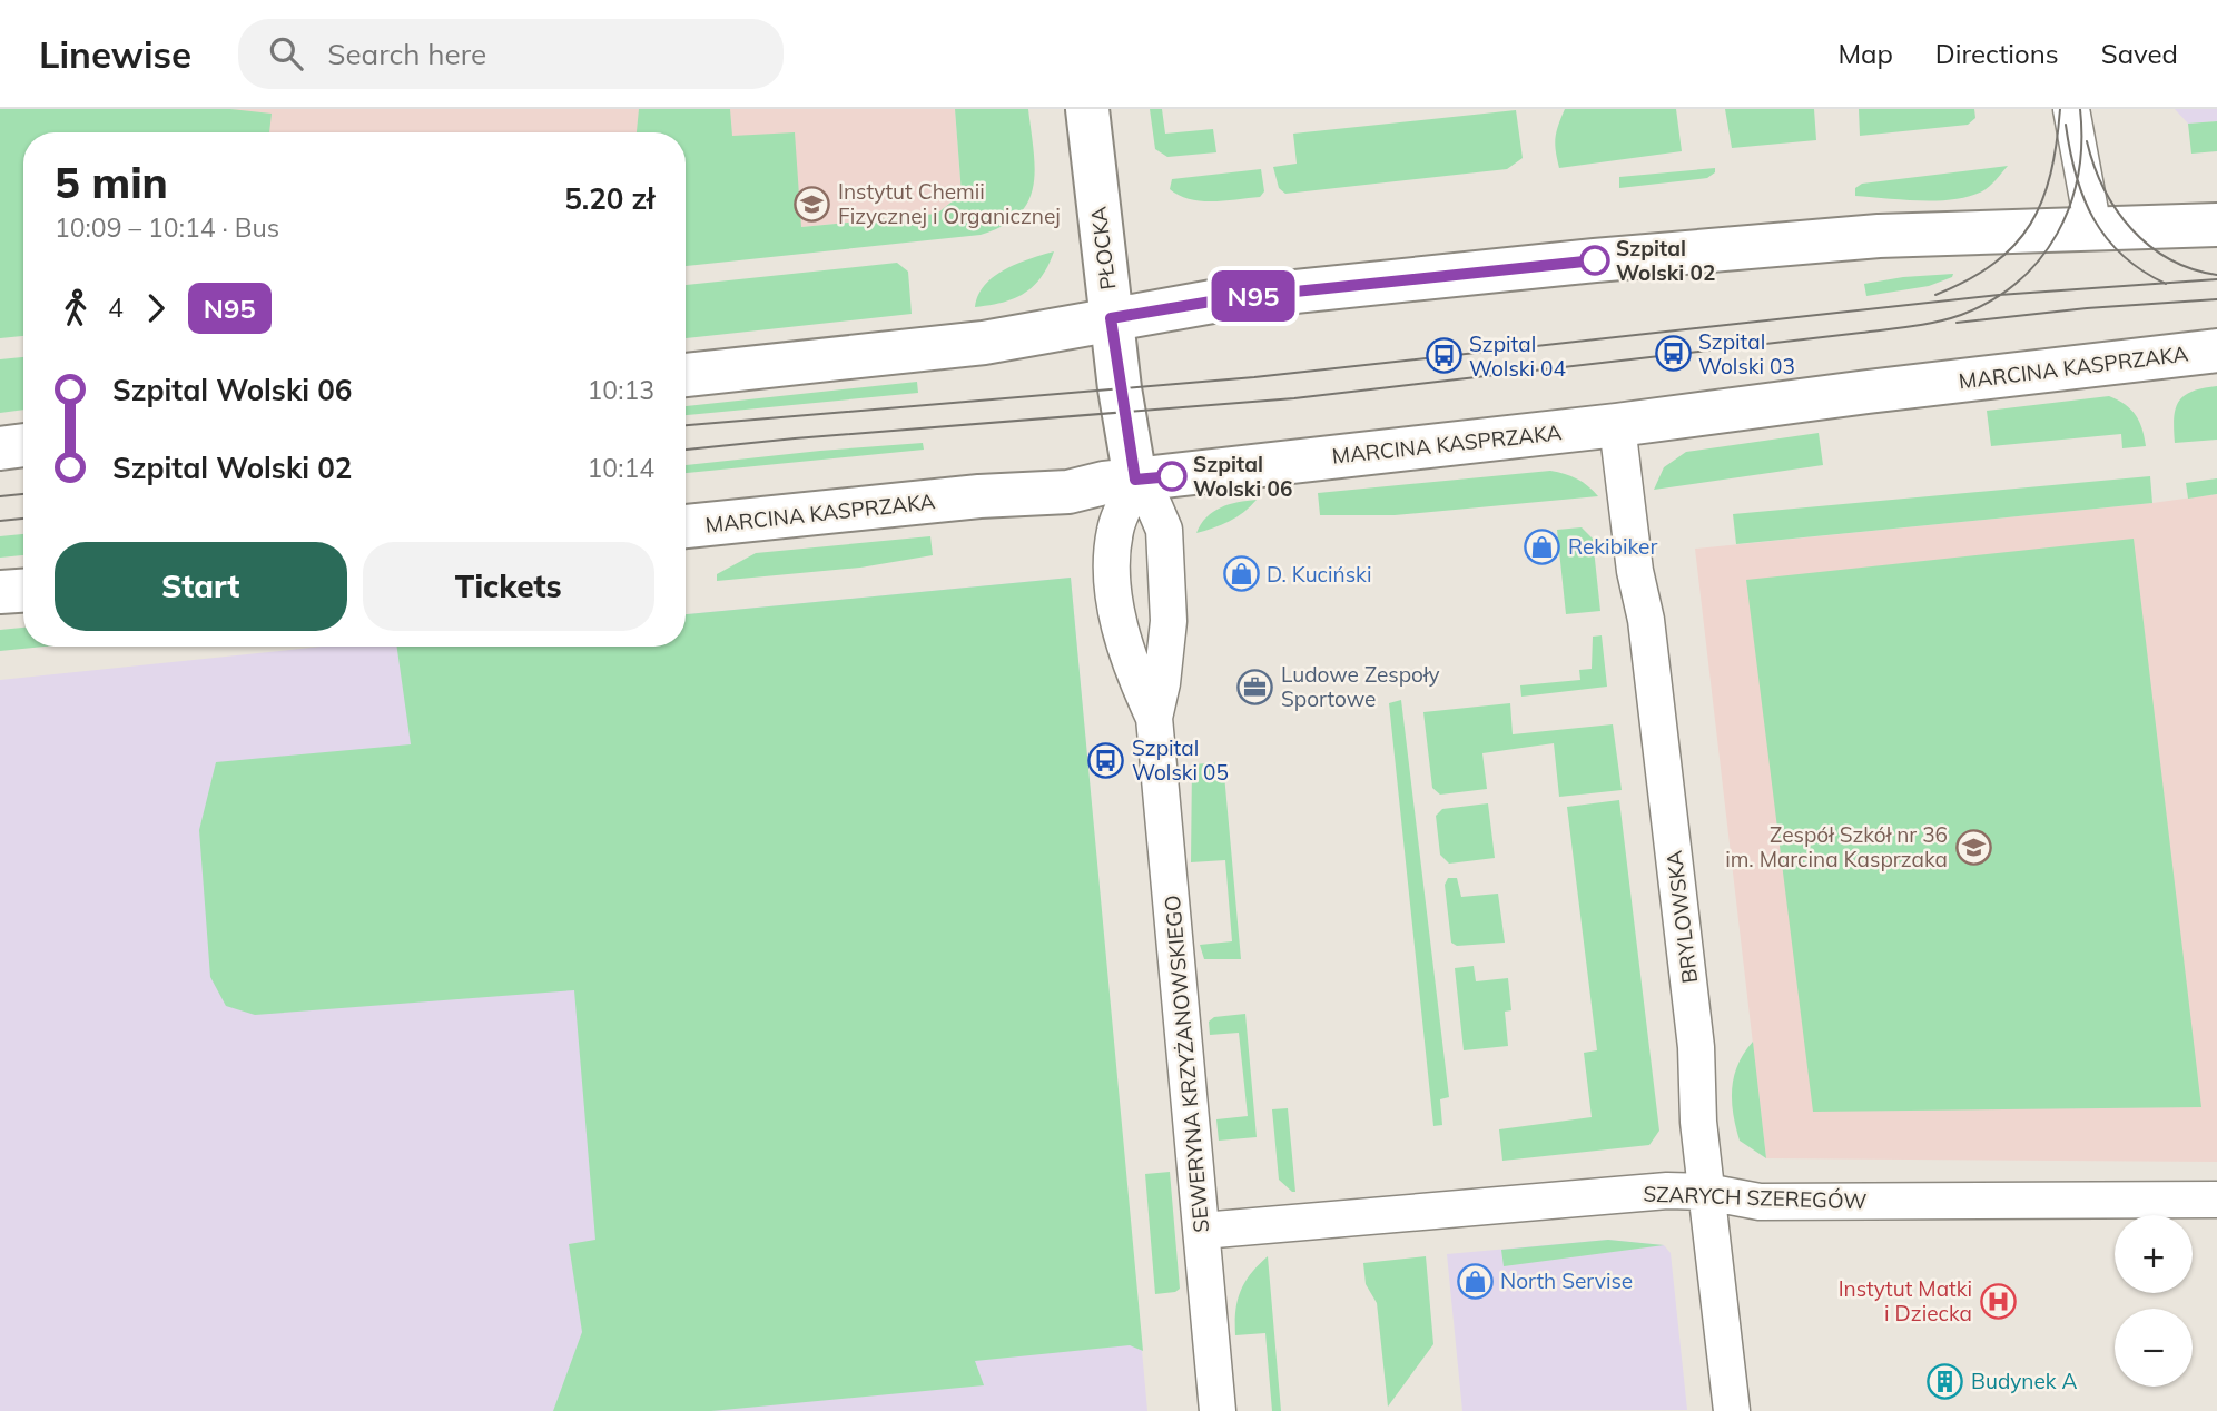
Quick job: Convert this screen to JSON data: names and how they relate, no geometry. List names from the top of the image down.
{
  "streets": {
    "main road": ["PŁOCKA", "MARCINA KASPRZAKA"],
    "street": ["BRYLOWSKA", "SEWERYNA KRZYŻANOWSKIEGO", "SZARYCH SZEREGÓW"]
  },
  "crossings": [
    ["PŁOCKA", "MARCINA KASPRZAKA"],
    ["PŁOCKA", "SEWERYNA KRZYŻANOWSKIEGO"],
    ["MARCINA KASPRZAKA", "BRYLOWSKA"],
    ["MARCINA KASPRZAKA", "SEWERYNA KRZYŻANOWSKIEGO"],
    ["BRYLOWSKA", "SZARYCH SZEREGÓW"],
    ["SEWERYNA KRZYŻANOWSKIEGO", "SZARYCH SZEREGÓW"]
  ],
  "places": {
    "school or university": ["Instytut Chemii Fizycznej i Organicznej", "Zespół Szkół nr 36 im. Marcina Kasprzaka"],
    "other": ["Szpital Wolski 02", "Szpital Wolski 06"],
    "bus stop": ["Szpital Wolski 03", "Szpital Wolski 04", "Szpital Wolski 05"],
    "shop": ["Rekibiker", "D. Kuciński", "North Servise"],
    "office": ["Ludowe Zespoły Sportowe"],
    "hospital": ["Instytut Matki i Dziecka"],
    "building": ["Budynek A"]
  },
  "lines": ["bus line N95"],
  "page": {
    "header": "Linewise",
    "search": "Search here",
    "nav": ["Map", "Directions", "Saved"],
    "on_map": "N95",
    "heading": ["5 min", "10:09 – 10:14 · Bus", "5.20 zł"],
    "legs": ["4", "N95"],
    "list": [
      {
        "name": "Szpital Wolski 06",
        "value": "10:13"
      },
      {
        "name": "Szpital Wolski 02",
        "value": "10:14"
      }
    ],
    "buttons": ["Start", "Tickets"],
    "map_buttons": ["+", "−"]
  }
}
